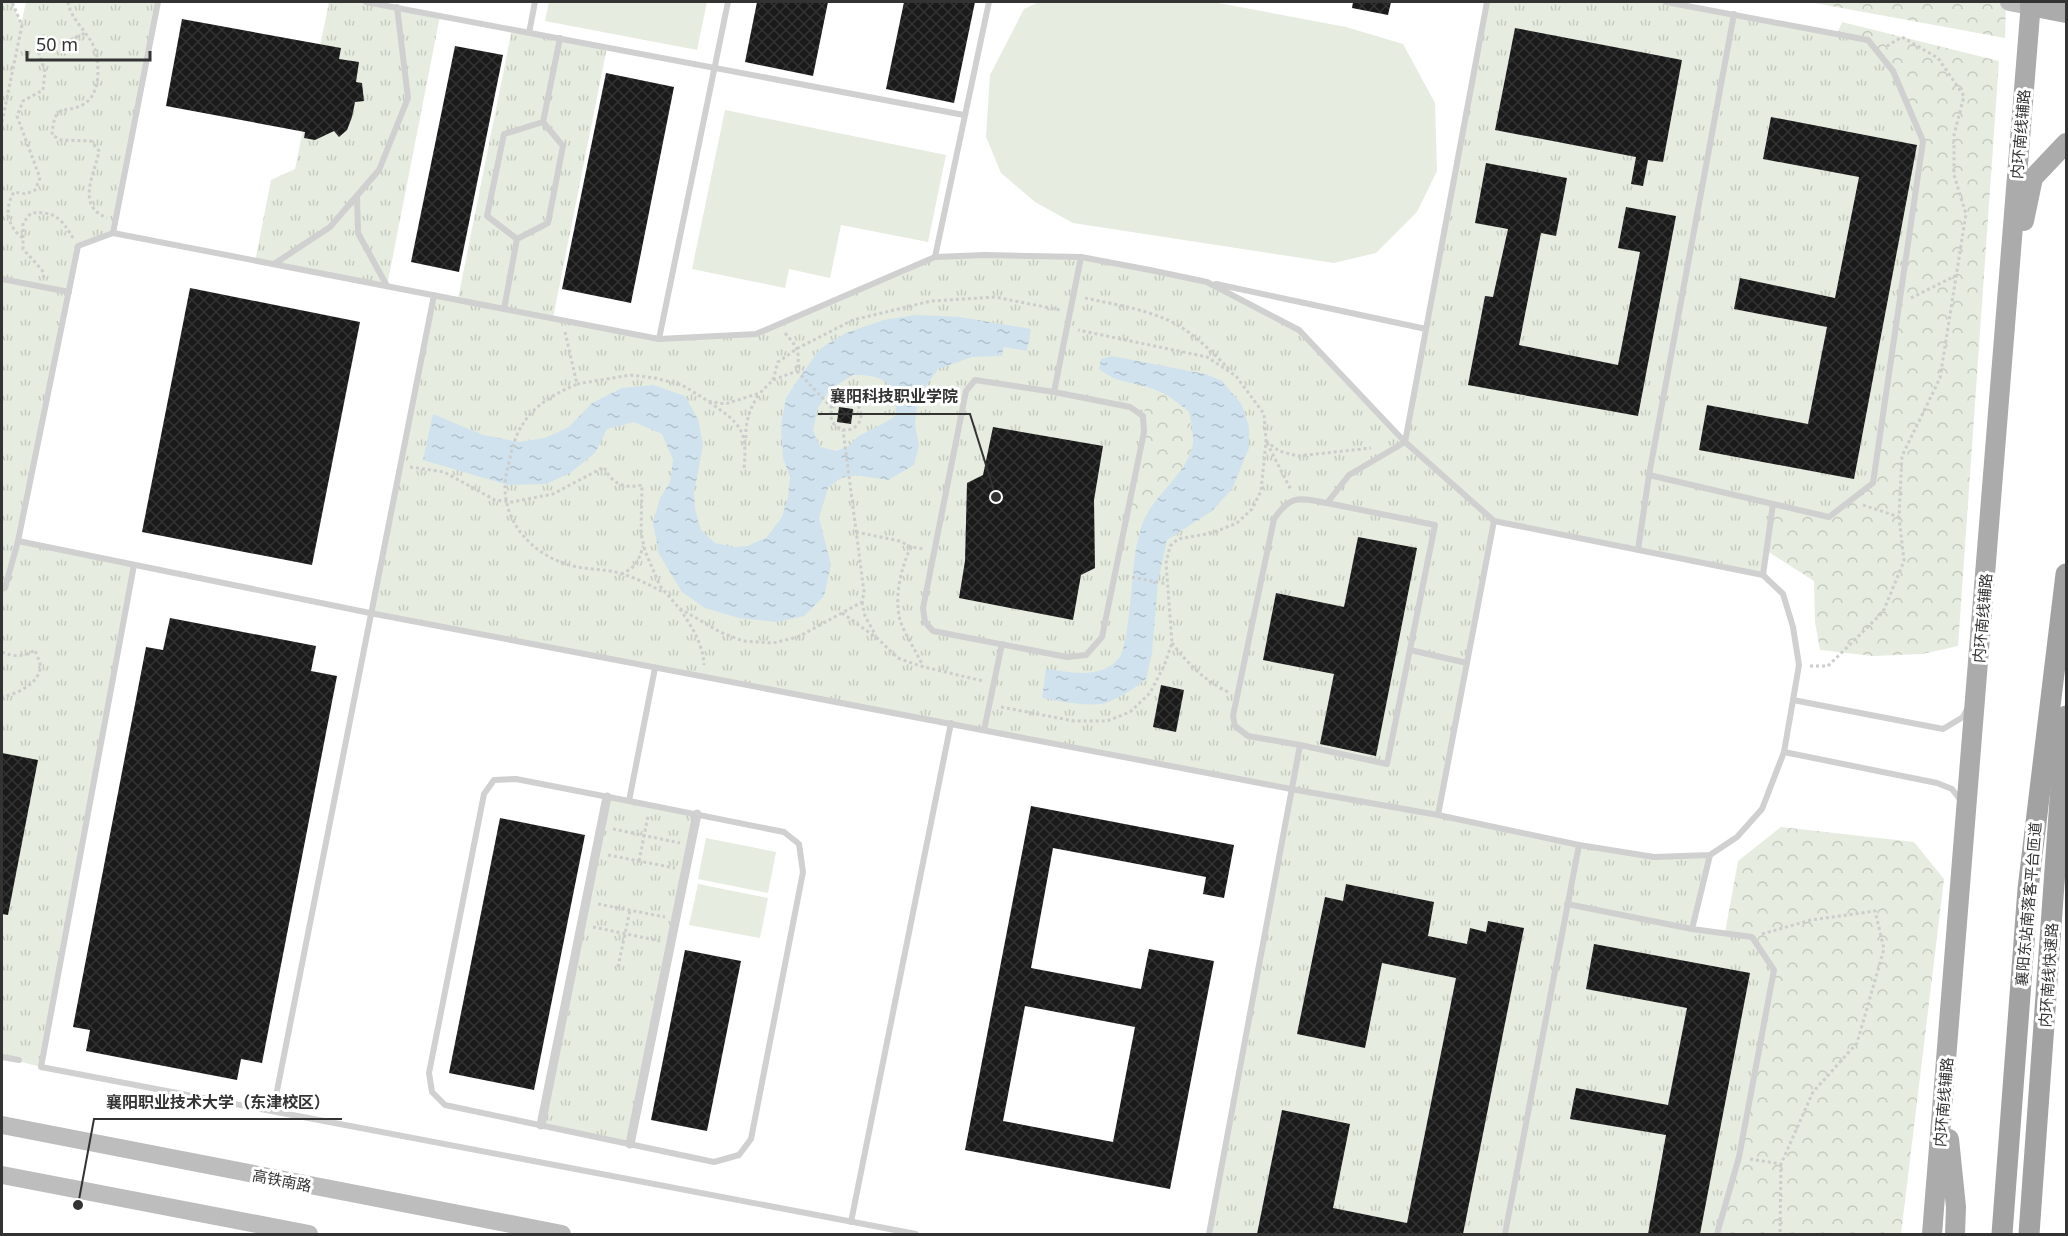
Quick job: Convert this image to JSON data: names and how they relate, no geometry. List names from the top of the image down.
{
  "streets": {
    "highway": ["襄阳东站南落客平台匝道", "内环南线快速路"],
    "main road": ["内环南线辅路", "高铁南路"]
  },
  "places": ["襄阳科技职业学院", "襄阳职业技术大学（东津校区）"],
  "scale_bar": "50 m"
}
